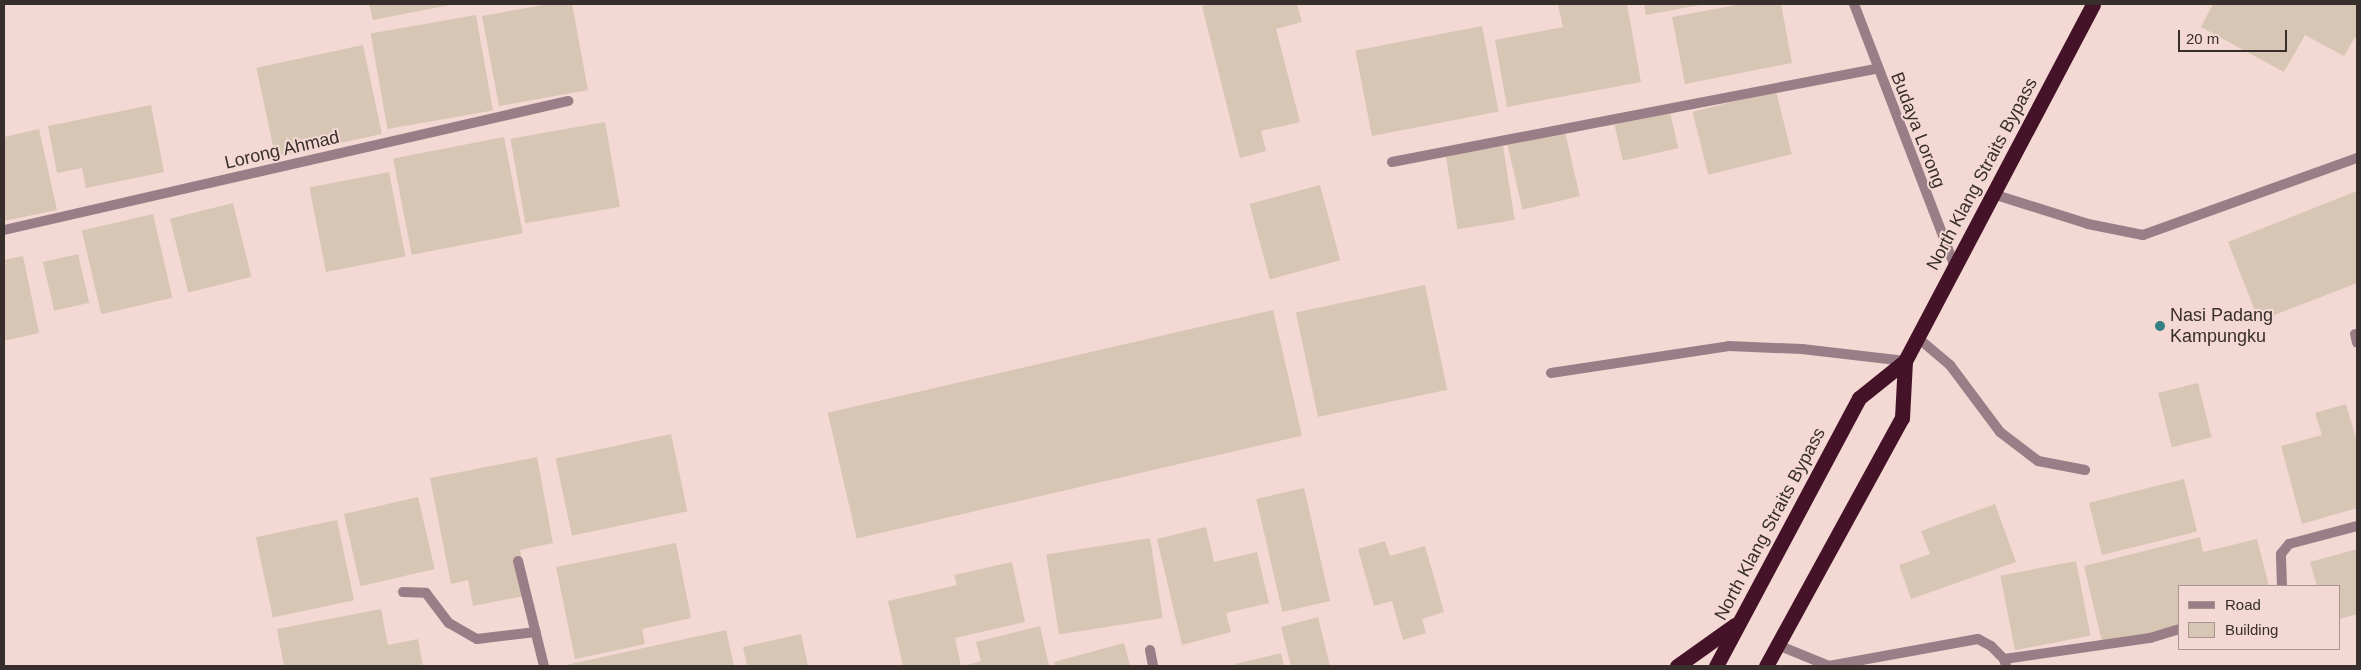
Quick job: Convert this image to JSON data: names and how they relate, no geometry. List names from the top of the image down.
{
  "streets": {
    "highway": ["North Klang Straits Bypass"],
    "street": ["Budaya Lorong", "Lorong Ahmad"]
  },
  "crossings": [
    ["Budaya Lorong", "North Klang Straits Bypass"]
  ],
  "places": ["Nasi Padang Kampungku"],
  "legend": ["Road", "Building"],
  "scale_bar": "20 m"
}
